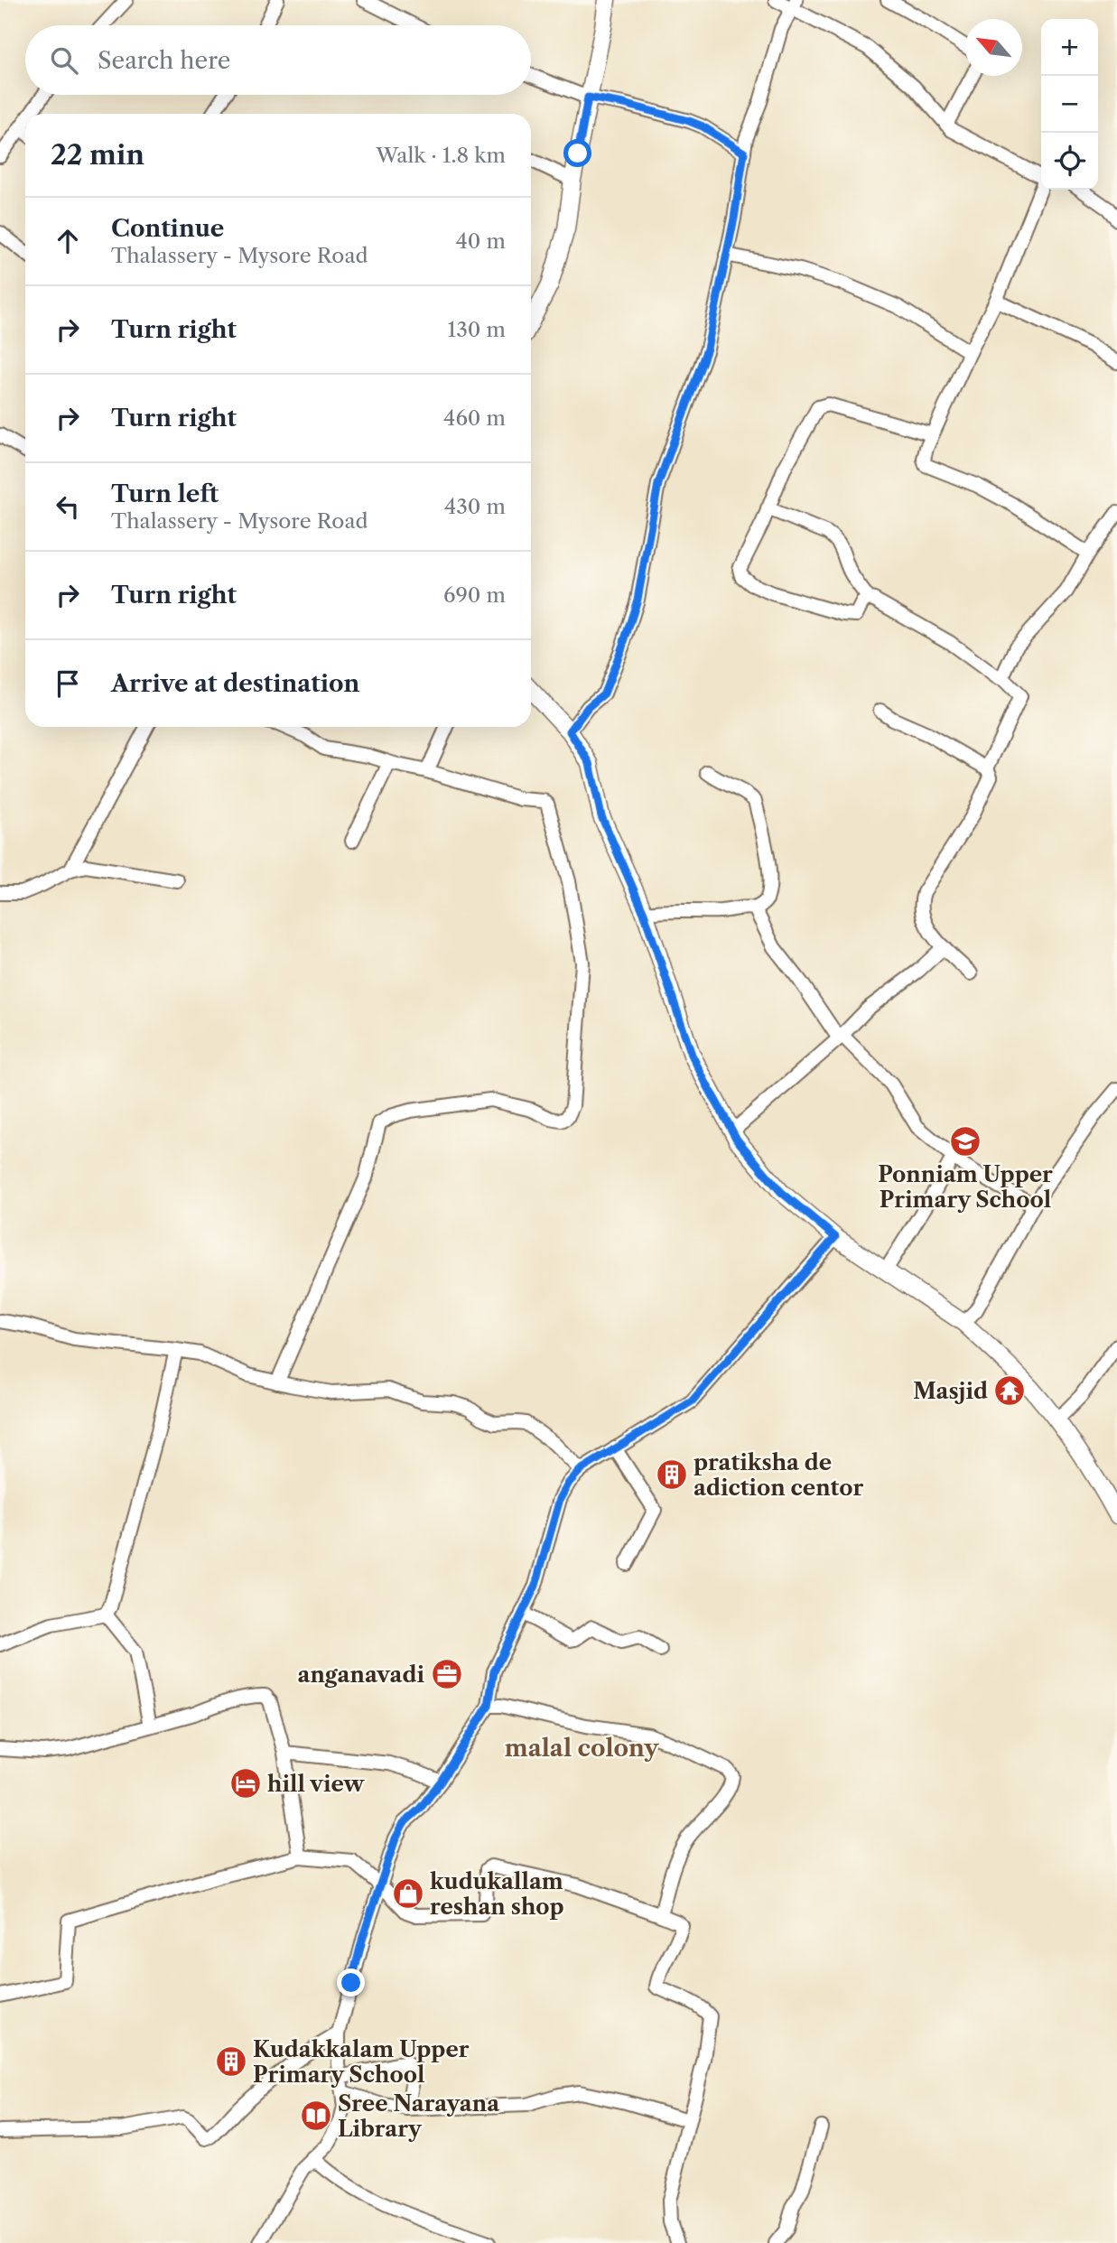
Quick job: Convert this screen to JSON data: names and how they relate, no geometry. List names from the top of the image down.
{
  "districts": ["malal colony"],
  "places": {
    "school or university": ["Ponniam Upper Primary School"],
    "temple": ["Masjid"],
    "building": ["pratiksha de adiction centor", "Kudakkalam Upper Primary School"],
    "office": ["anganavadi"],
    "hotel": ["hill view"],
    "shop": ["kudukallam reshan shop"],
    "library": ["Sree Narayana Library"]
  },
  "north": "top left",
  "page": {
    "map_buttons": ["+", "−"],
    "search": "Search here",
    "heading": ["22 min", "Walk · 1.8 km"],
    "list": [
      ["Continue", "Thalassery - Mysore Road", "40 m"],
      ["Turn right", "130 m"],
      ["Turn right", "460 m"],
      ["Turn left", "Thalassery - Mysore Road", "430 m"],
      ["Turn right", "690 m"],
      "Arrive at destination"
    ]
  }
}
